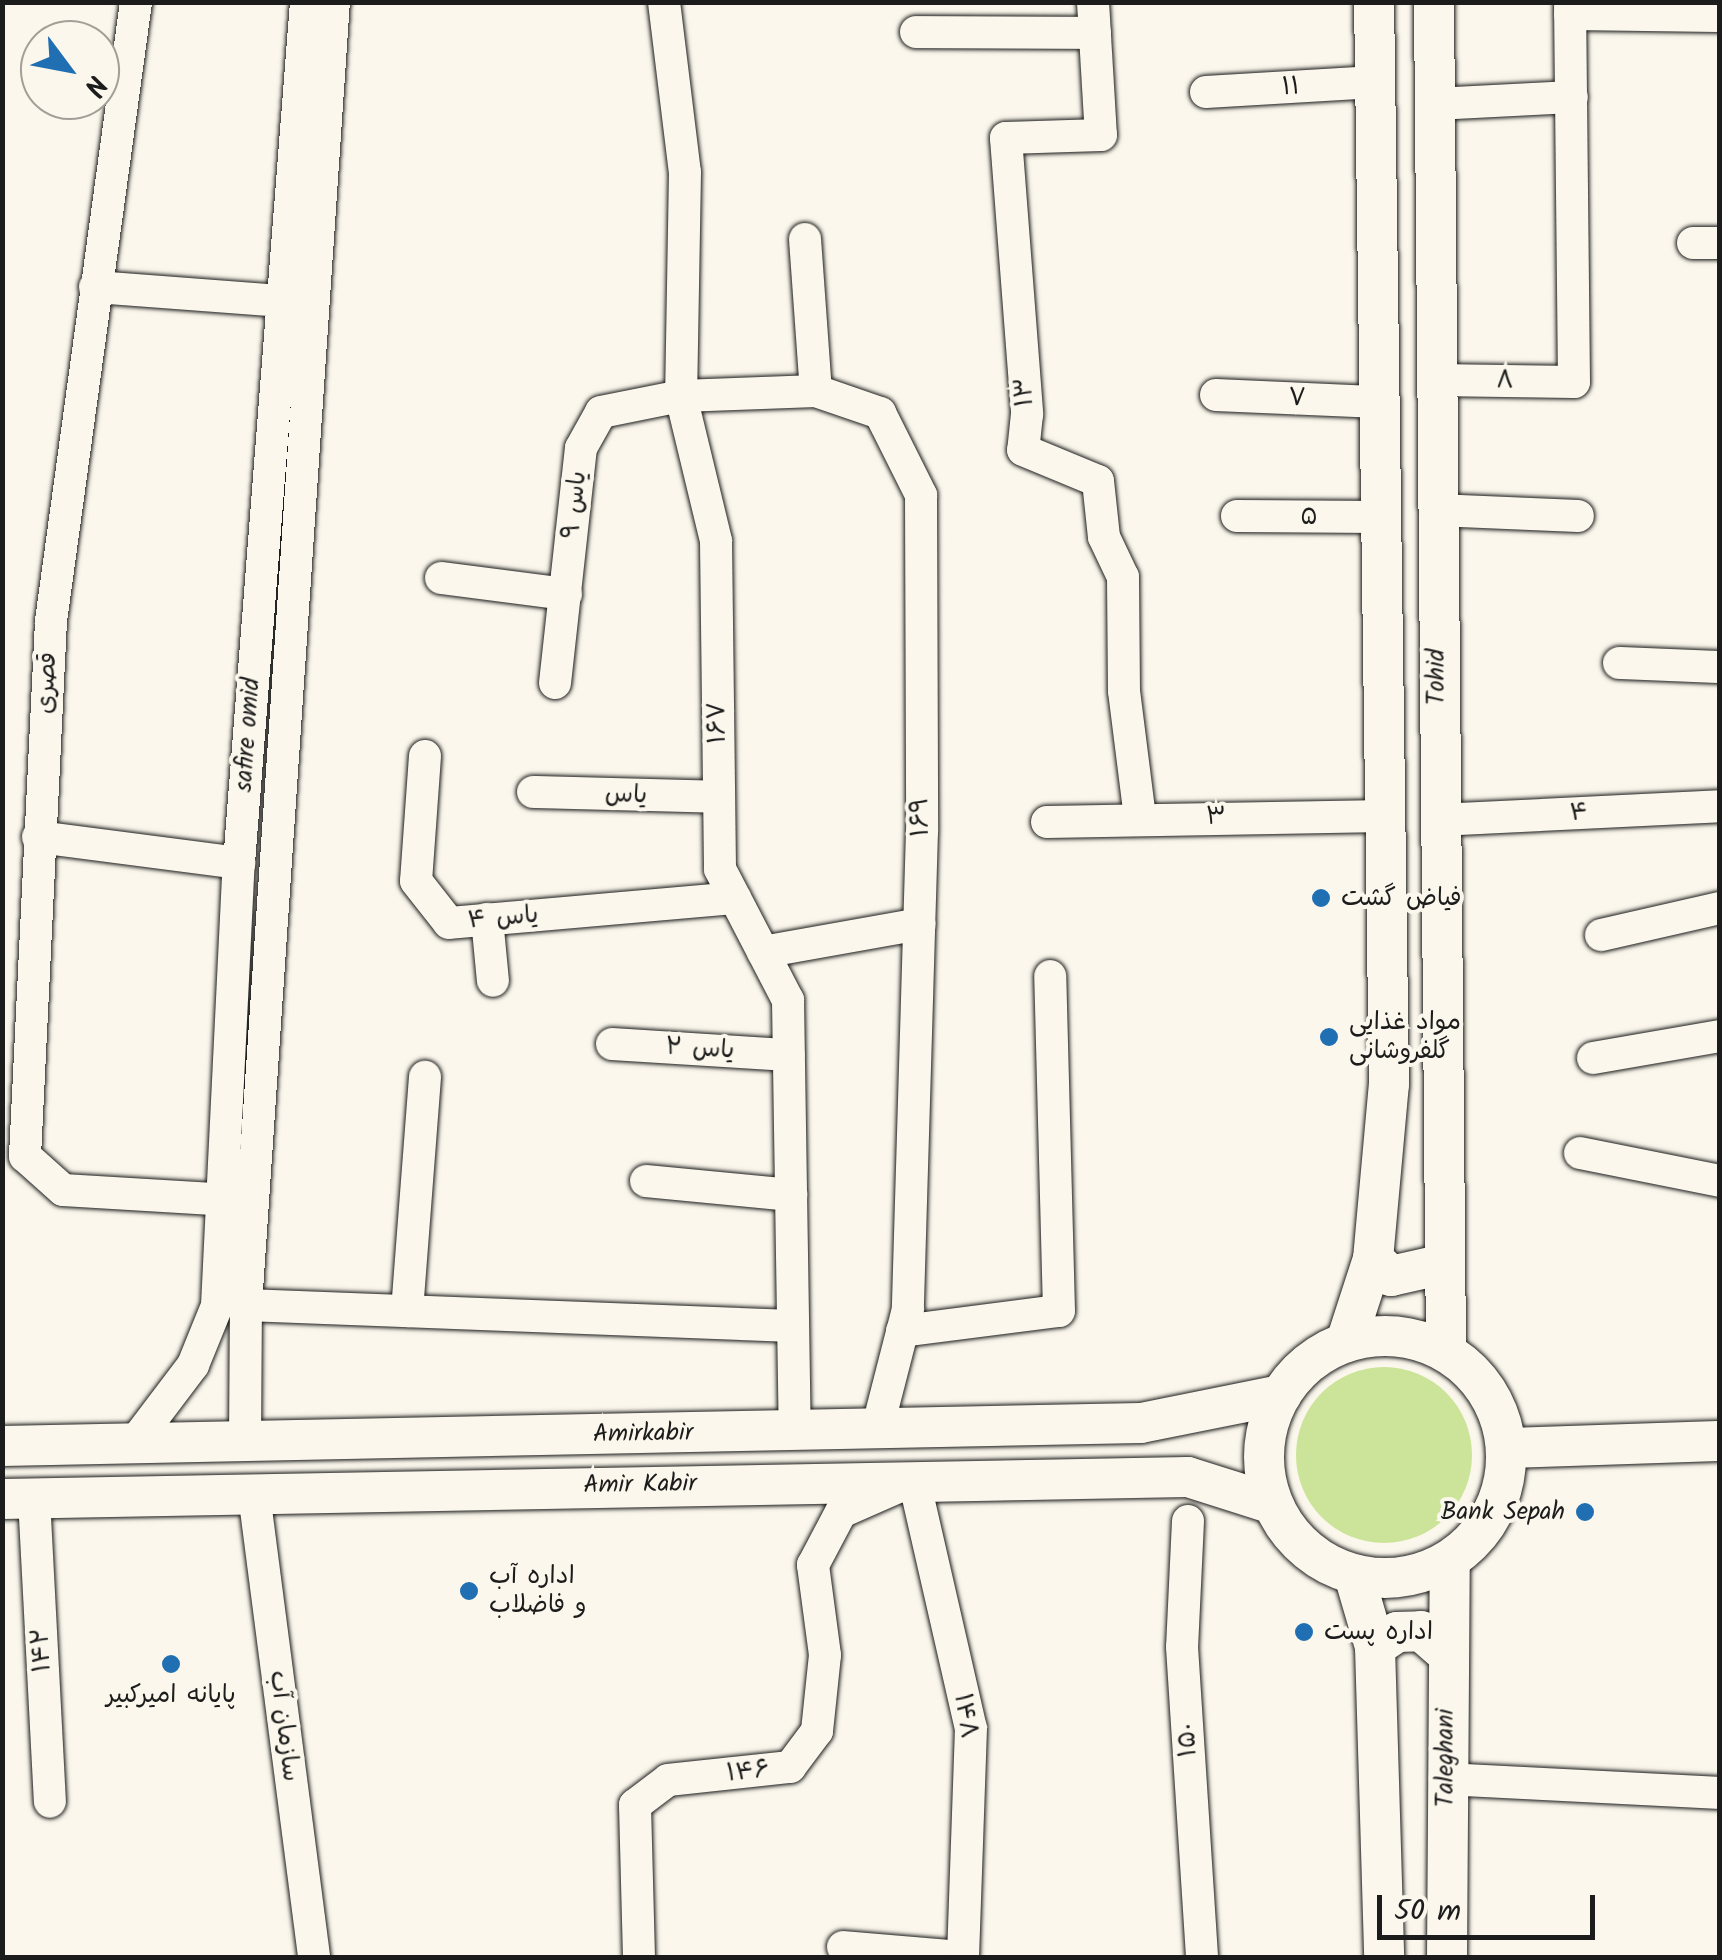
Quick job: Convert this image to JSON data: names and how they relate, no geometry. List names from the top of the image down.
{
  "streets": {
    "main road": [
      "Tohid",
      "Amirkabir",
      "Amir Kabir",
      "Taleghani"
    ],
    "street": [
      "۱۱",
      "۸",
      "۱۳",
      "۷",
      "یاس ۹",
      "۵",
      "قصری",
      "۱۶۷",
      "safire omid",
      "یاس",
      "۴",
      "۱۶۹",
      "۳",
      "یاس ۴",
      "یاس ۲",
      "۱۴۲",
      "۱۴۸",
      "سازمان آب",
      "۱۵۰",
      "۱۴۶"
    ]
  },
  "crossings": [
    ["۸", "Tohid"],
    ["۱۳", "۳"],
    ["یاس ۹", "۱۶۷"],
    ["یاس ۹", "۱۶۹"],
    ["Tohid", "۴"],
    ["Tohid", "Amirkabir"],
    ["Tohid", "Amir Kabir"],
    ["Tohid", "Taleghani"],
    ["قصری", "safire omid"],
    ["۱۶۷", "یاس"],
    ["۱۶۷", "۱۶۹"],
    ["۱۶۷", "یاس ۴"],
    ["۱۶۷", "یاس ۲"],
    ["۱۶۷", "Amirkabir"],
    ["safire omid", "Amirkabir"],
    ["۱۶۹", "Amirkabir"],
    ["Amirkabir", "Amir Kabir"],
    ["Amirkabir", "Taleghani"],
    ["Amir Kabir", "۱۴۲"],
    ["Amir Kabir", "۱۴۸"],
    ["Amir Kabir", "سازمان آب"],
    ["Amir Kabir", "Taleghani"],
    ["Amir Kabir", "۱۴۶"],
    ["۱۴۸", "۱۴۶"]
  ],
  "places": [
    "فیاض گشت",
    "مواد غذایی گلفروشانی",
    "Bank Sepah",
    "اداره آب و فاضلاب",
    "اداره پست",
    "پایانه امیرکبیر"
  ],
  "scale_bar": "50 m",
  "north": "bottom right"
}
